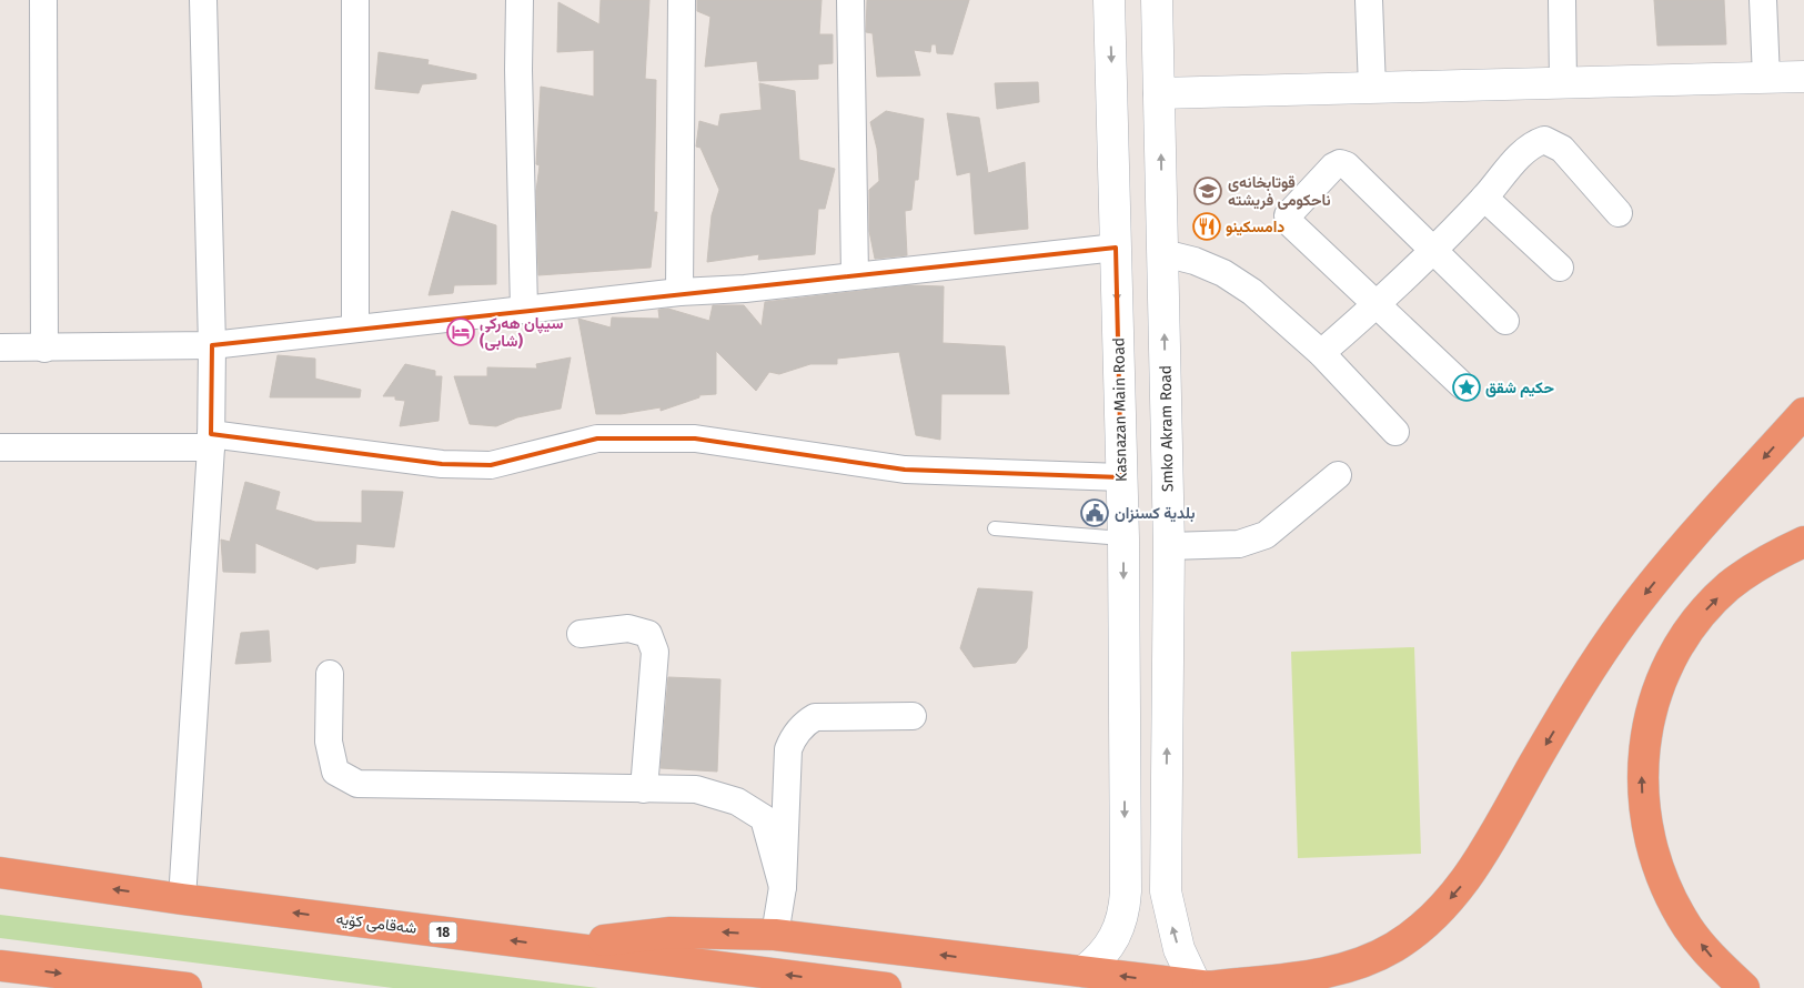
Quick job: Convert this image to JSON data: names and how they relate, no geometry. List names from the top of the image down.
{
  "streets": {
    "highway": ["شەقامی کۆیە", "18"],
    "street": ["Kasnazan Main Road", "Smko Akram Road"]
  },
  "one_way": ["Smko Akram Road"],
  "places": {
    "school or university": ["قوتابخانەی ناحکومی فریشتە"],
    "restaurant": ["دامسكينو"],
    "hotel": ["سیپان هەرکی (شابی)"],
    "place": ["حكيم شقق"],
    "public building": ["بلدية كسنزان"]
  }
}
